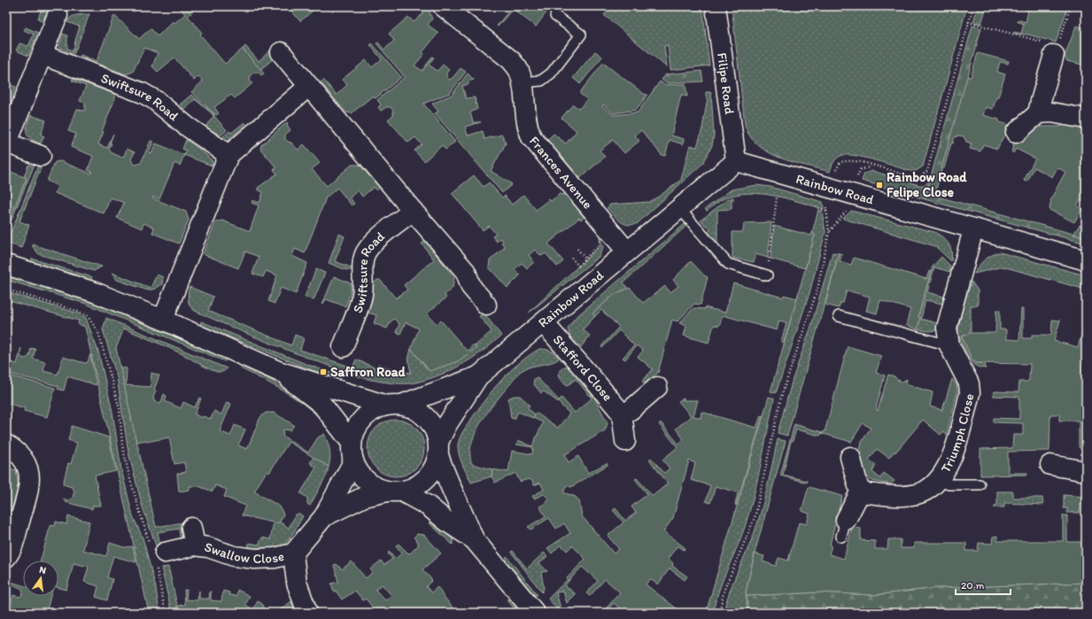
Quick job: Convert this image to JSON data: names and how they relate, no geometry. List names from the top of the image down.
{
  "streets": {
    "street": [
      "Filipe Road",
      "Swiftsure Road",
      "Frances Avenue",
      "Rainbow Road",
      "Stafford Close",
      "Triumph Close",
      "Swallow Close"
    ]
  },
  "crossings": [
    ["Filipe Road", "Rainbow Road"],
    ["Frances Avenue", "Rainbow Road"],
    ["Rainbow Road", "Stafford Close"],
    ["Rainbow Road", "Triumph Close"],
    ["Rainbow Road", "Swallow Close"]
  ],
  "places": {
    "transit": ["Rainbow Road Felipe Close", "Saffron Road"]
  },
  "scale_bar": "20 m",
  "north": "top"
}
